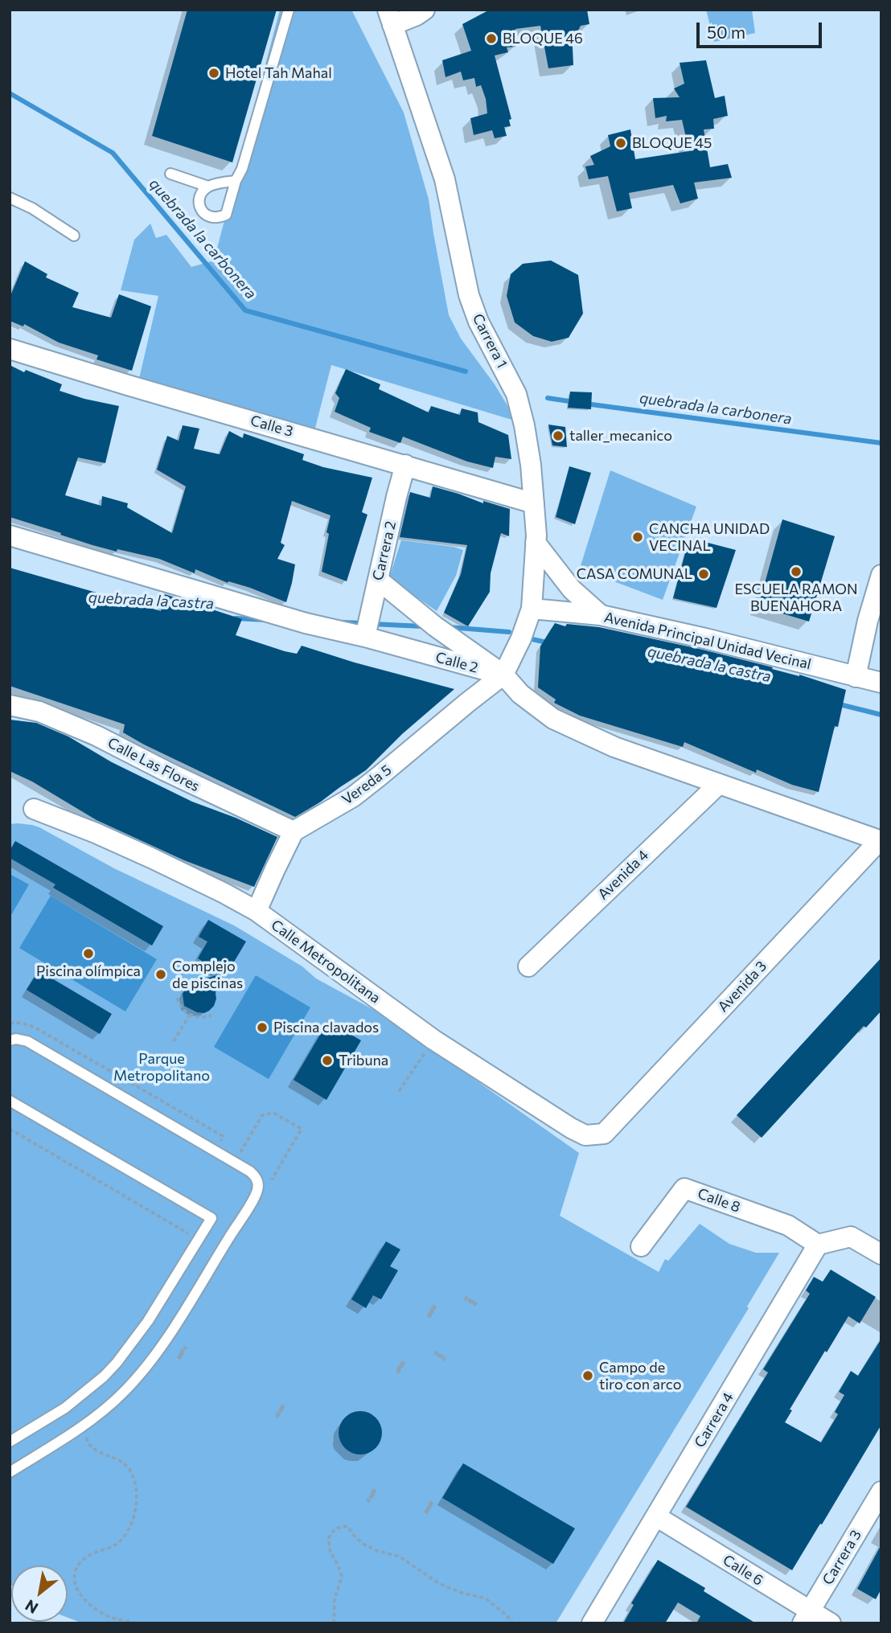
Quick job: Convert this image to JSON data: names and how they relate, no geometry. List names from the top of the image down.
{
  "streets": {
    "street": [
      "Carrera 1",
      "Calle 3",
      "Carrera 2",
      "Avenida Principal Unidad Vecinal",
      "Calle 2",
      "Calle Las Flores",
      "Vereda 5",
      "Avenida 4",
      "Calle Metropolitana",
      "Avenida 3",
      "Calle 8",
      "Carrera 4",
      "Carrera 3",
      "Calle 6"
    ]
  },
  "crossings": [
    ["Carrera 1", "Calle 3"],
    ["Carrera 1", "Avenida Principal Unidad Vecinal"],
    ["Carrera 1", "Calle 2"],
    ["Carrera 1", "Vereda 5"],
    ["Calle 3", "Carrera 2"],
    ["Carrera 2", "Calle 2"],
    ["Calle 2", "Vereda 5"],
    ["Calle Las Flores", "Vereda 5"],
    ["Calle Metropolitana", "Avenida 3"],
    ["Calle 8", "Carrera 4"],
    ["Carrera 4", "Calle 6"],
    ["Carrera 3", "Calle 6"]
  ],
  "water": ["quebrada la carbonera", "quebrada la castra"],
  "parks": ["Parque Metropolitano"],
  "places": [
    "BLOQUE 46",
    "Hotel Tah Mahal",
    "BLOQUE 45",
    "taller_mecanico",
    "CANCHA UNIDAD VECINAL",
    "ESCUELA RAMON BUENAHORA",
    "CASA COMUNAL",
    "Piscina olímpica",
    "Complejo de piscinas",
    "Piscina clavados",
    "Tribuna",
    "Campo de tiro con arco"
  ],
  "scale_bar": "50 m",
  "north": "bottom left"
}
